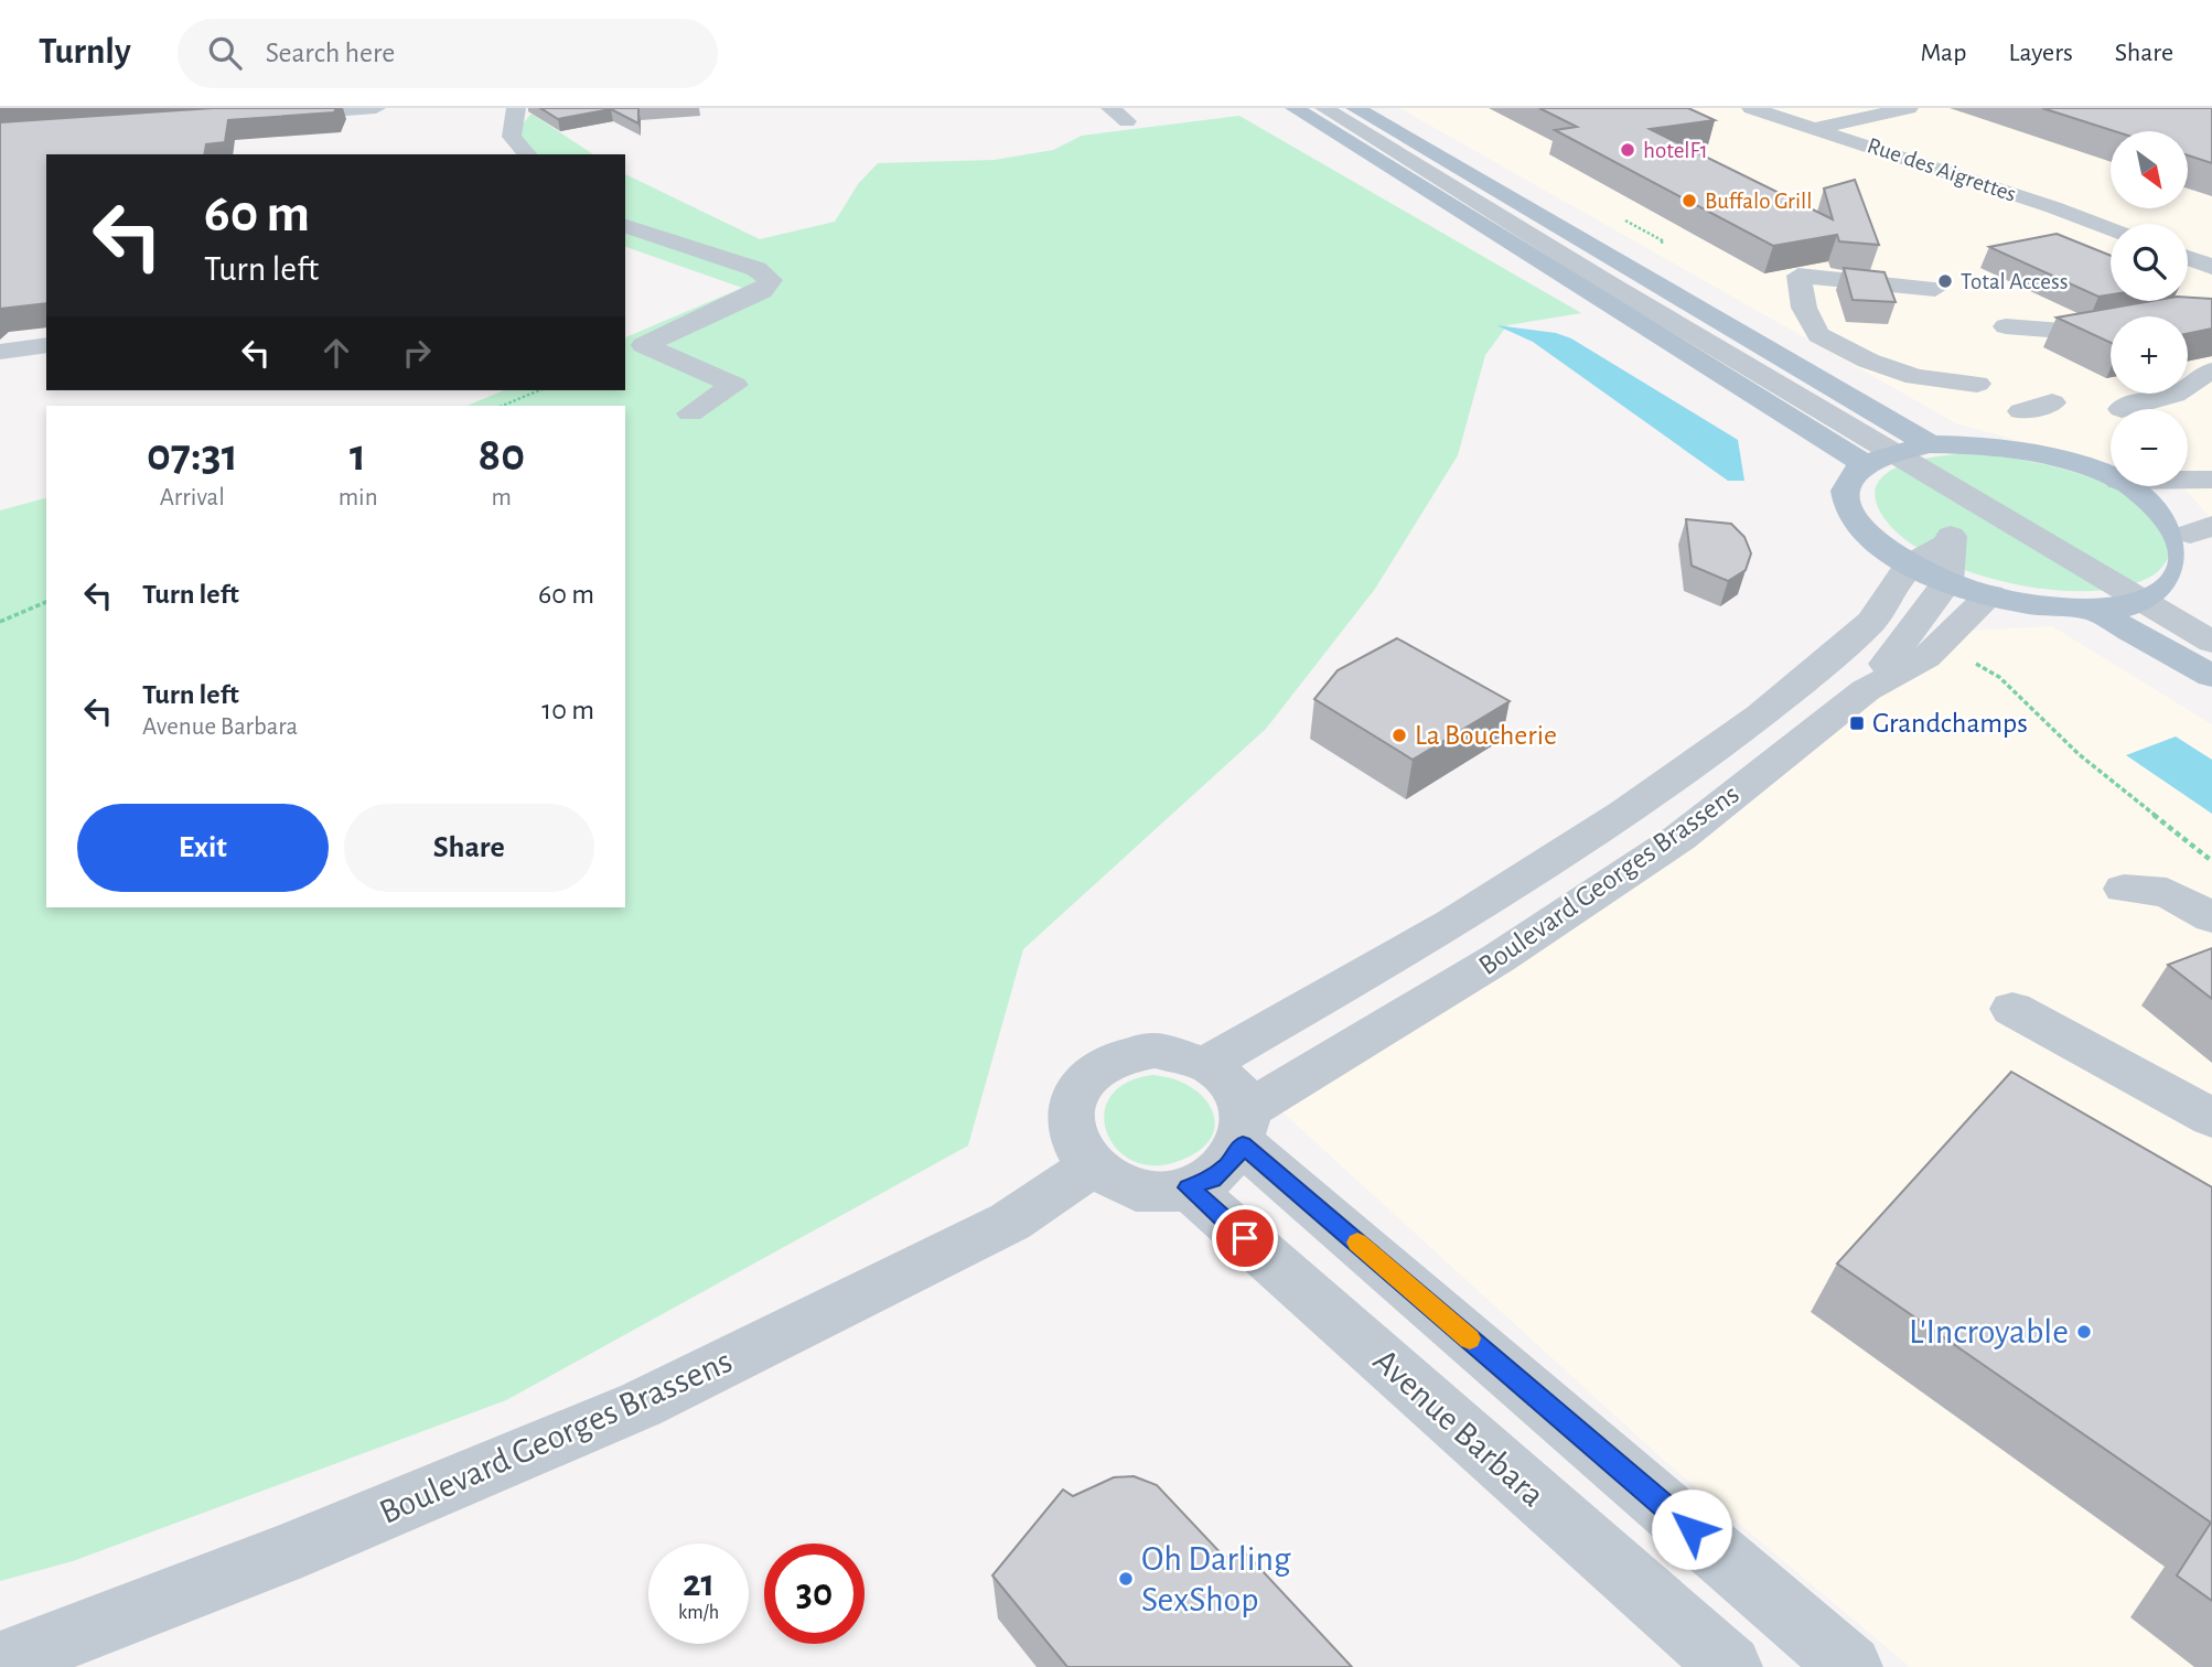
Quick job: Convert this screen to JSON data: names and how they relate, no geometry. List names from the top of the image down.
{
  "streets": {
    "street": ["Rue des Aigrettes", "Boulevard Georges Brassens", "Avenue Barbara"]
  },
  "crossings": [
    ["Boulevard Georges Brassens", "Avenue Barbara"]
  ],
  "places": {
    "other": [
      "hotelF1",
      "Buffalo Grill",
      "Total Access",
      "La Boucherie",
      "L'Incroyable",
      "Oh Darling SexShop"
    ],
    "transit": ["Grandchamps"]
  },
  "north": "bottom right",
  "page": {
    "header": "Turnly",
    "search": "Search here",
    "nav": ["Map", "Layers", "Share"],
    "map_buttons": ["+", "−"],
    "turn": ["60 m", "Turn left"],
    "eta": [
      "07:31",
      "Arrival",
      "1",
      "min",
      "80",
      "m"
    ],
    "list": [
      {
        "name": "Turn left",
        "value": "60 m"
      },
      {
        "name": "Turn left",
        "note": "Avenue Barbara",
        "value": "10 m"
      }
    ],
    "buttons": ["Exit", "Share"],
    "speed": "21 km/h",
    "limit": "30"
  }
}
